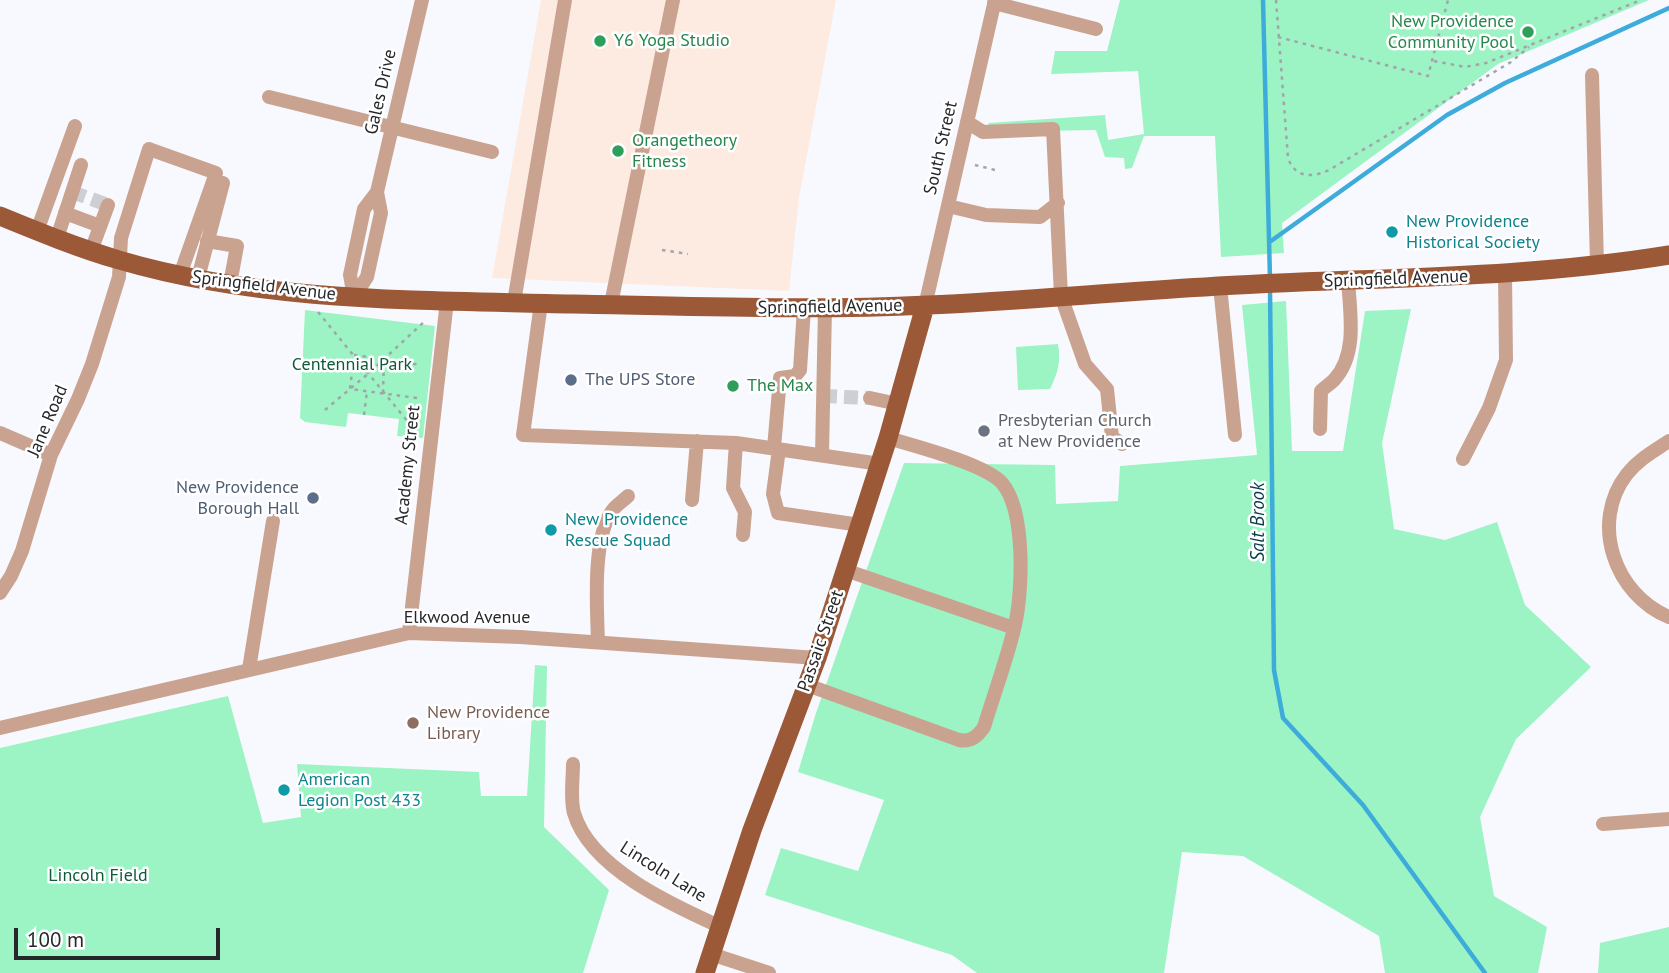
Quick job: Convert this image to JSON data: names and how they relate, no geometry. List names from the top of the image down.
{
  "streets": {
    "main road": ["Springfield Avenue", "Passaic Street"],
    "street": [
      "Gales Drive",
      "South Street",
      "Jane Road",
      "Academy Street",
      "Elkwood Avenue",
      "Lincoln Lane"
    ]
  },
  "crossings": [
    ["Gales Drive", "Springfield Avenue"],
    ["South Street", "Springfield Avenue"],
    ["South Street", "Passaic Street"],
    ["Springfield Avenue", "Jane Road"],
    ["Springfield Avenue", "Academy Street"],
    ["Springfield Avenue", "Passaic Street"],
    ["Academy Street", "Elkwood Avenue"],
    ["Elkwood Avenue", "Passaic Street"],
    ["Passaic Street", "Lincoln Lane"]
  ],
  "water": ["Salt Brook"],
  "parks": ["Centennial Park", "Lincoln Field"],
  "places": [
    "New Providence Community Pool",
    "Y6 Yoga Studio",
    "Orangetheory Fitness",
    "New Providence Historical Society",
    "The UPS Store",
    "The Max",
    "Presbyterian Church at New Providence",
    "New Providence Borough Hall",
    "New Providence Rescue Squad",
    "New Providence Library",
    "American Legion Post 433"
  ],
  "scale_bar": "100 m"
}
